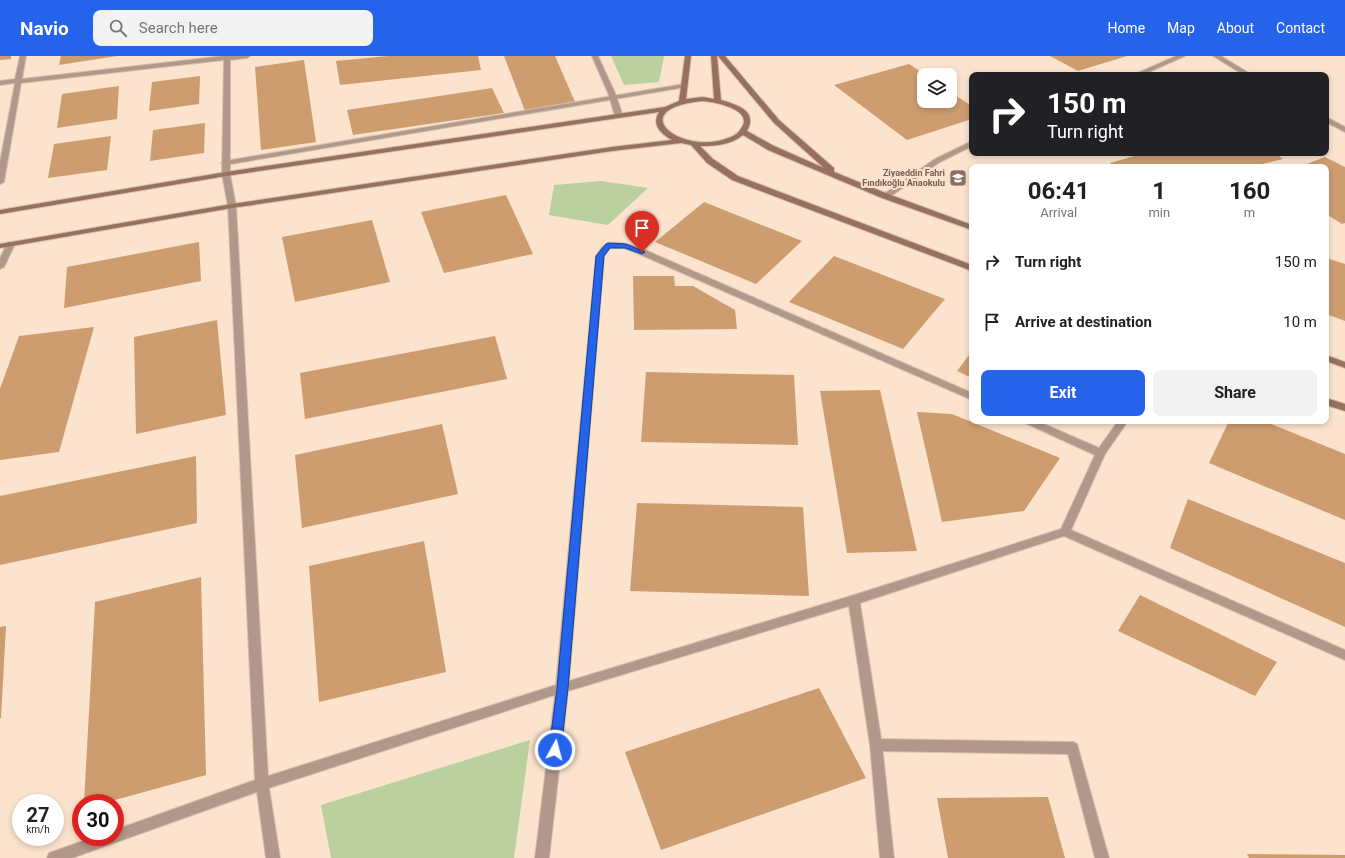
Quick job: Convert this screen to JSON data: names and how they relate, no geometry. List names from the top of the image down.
{
  "places": {
    "school or university": ["Ziyaeddin Fahri Fındıkoğlu Anaokulu"]
  },
  "page": {
    "header": "Navio",
    "search": "Search here",
    "nav": [
      "Home",
      "Map",
      "About",
      "Contact"
    ],
    "turn": ["150 m", "Turn right"],
    "eta": [
      "06:41",
      "Arrival",
      "1",
      "min",
      "160",
      "m"
    ],
    "list": [
      {
        "name": "Turn right",
        "value": "150 m"
      },
      {
        "name": "Arrive at destination",
        "value": "10 m"
      }
    ],
    "buttons": ["Exit", "Share"],
    "speed": "27 km/h",
    "limit": "30"
  }
}
